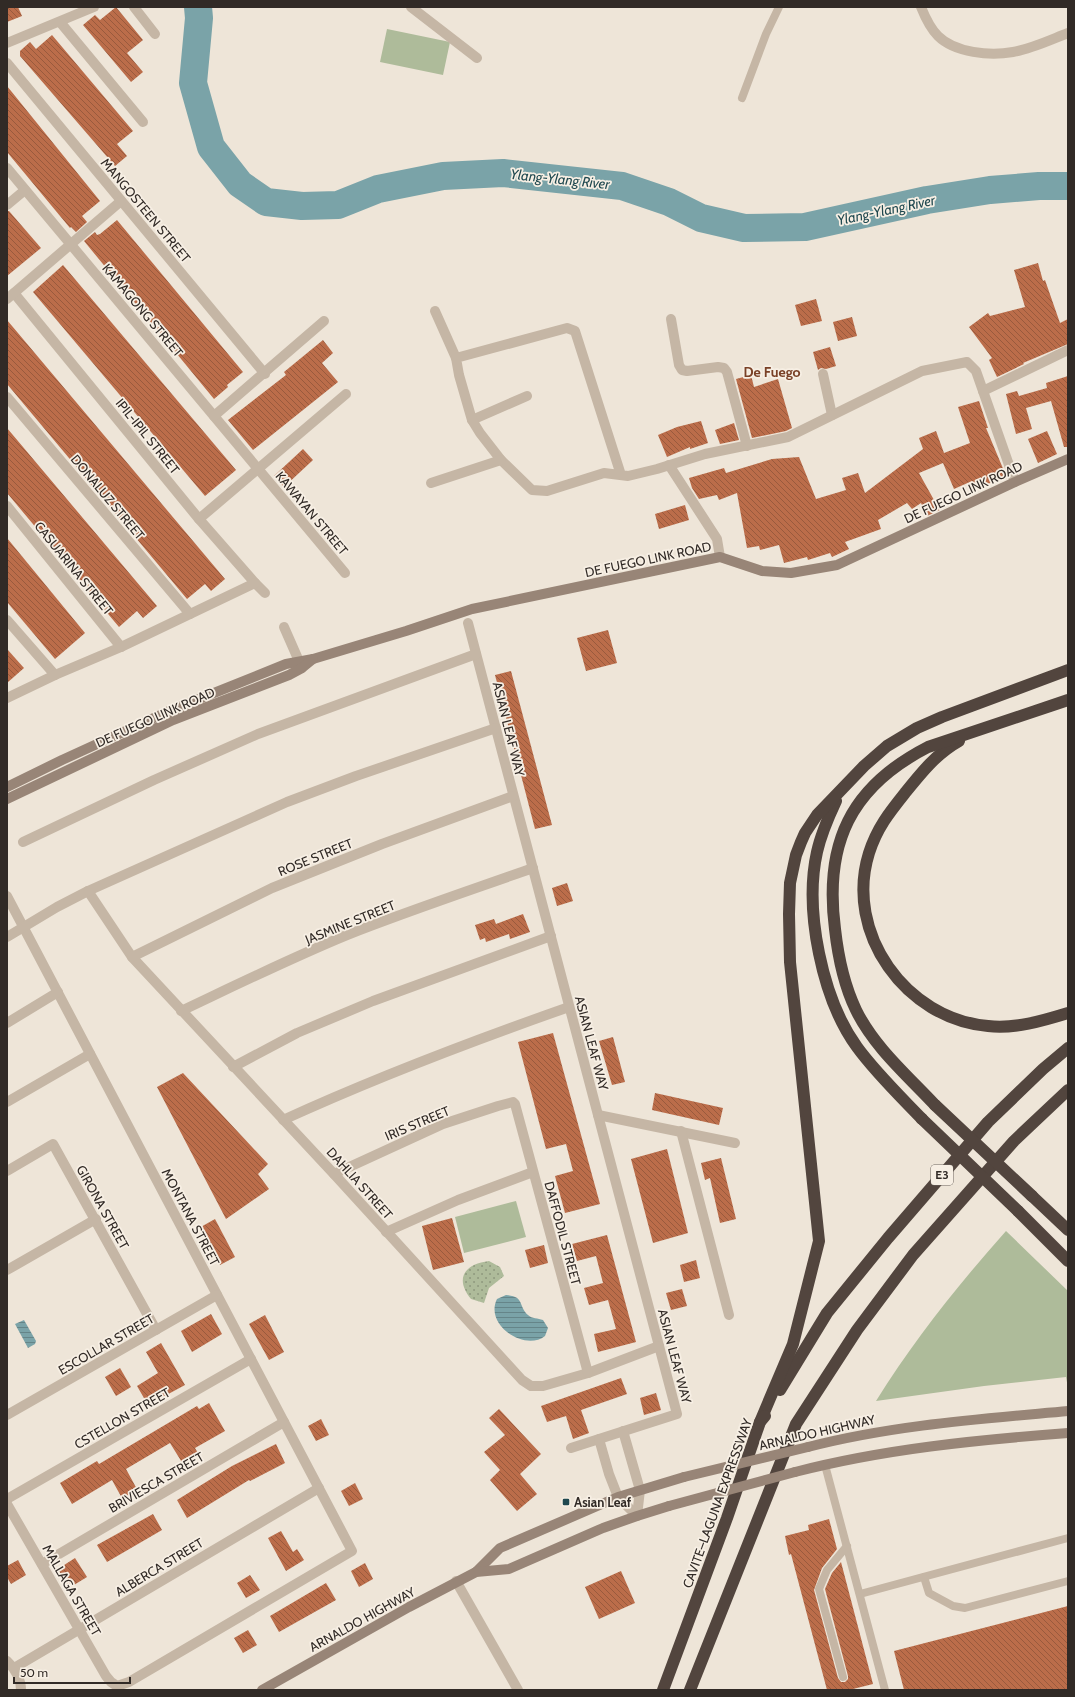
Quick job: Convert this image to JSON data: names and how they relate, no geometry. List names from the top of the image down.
{
  "streets": {
    "highway": ["E3", "CAVITE–LAGUNA EXPRESSWAY"],
    "main road": ["DE FUEGO LINK ROAD", "ARNALDO HIGHWAY"],
    "street": [
      "MANGOSTEEN STREET",
      "KAMAGONG STREET",
      "IPIL-IPIL STREET",
      "DONALUZ STREET",
      "KAWAYAN STREET",
      "CASUARINA STREET",
      "ASIAN LEAF WAY",
      "ROSE STREET",
      "JASMINE STREET",
      "IRIS STREET",
      "DAHLIA STREET",
      "GIRONA STREET",
      "MONTANA STREET",
      "DAFFODIL STREET",
      "ESCOLLAR STREET",
      "CSTELLON STREET",
      "BRIVIESCA STREET",
      "ALBERCA STREET",
      "MALLAGA STREET"
    ]
  },
  "crossings": [
    ["KAMAGONG STREET", "KAWAYAN STREET"],
    ["ASIAN LEAF WAY", "ROSE STREET"],
    ["ASIAN LEAF WAY", "JASMINE STREET"],
    ["ASIAN LEAF WAY", "DAHLIA STREET"],
    ["ROSE STREET", "DAHLIA STREET"],
    ["JASMINE STREET", "DAHLIA STREET"],
    ["IRIS STREET", "DAHLIA STREET"],
    ["IRIS STREET", "DAFFODIL STREET"],
    ["DAHLIA STREET", "DAFFODIL STREET"],
    ["GIRONA STREET", "ESCOLLAR STREET"],
    ["MONTANA STREET", "ESCOLLAR STREET"],
    ["MONTANA STREET", "CSTELLON STREET"],
    ["MONTANA STREET", "BRIVIESCA STREET"],
    ["MONTANA STREET", "ALBERCA STREET"],
    ["MONTANA STREET", "MALLAGA STREET"],
    ["BRIVIESCA STREET", "MALLAGA STREET"],
    ["ALBERCA STREET", "MALLAGA STREET"]
  ],
  "districts": ["De Fuego"],
  "water": ["Ylang-Ylang River"],
  "places": {
    "transit": ["Asian Leaf"]
  },
  "scale_bar": "50 m"
}
